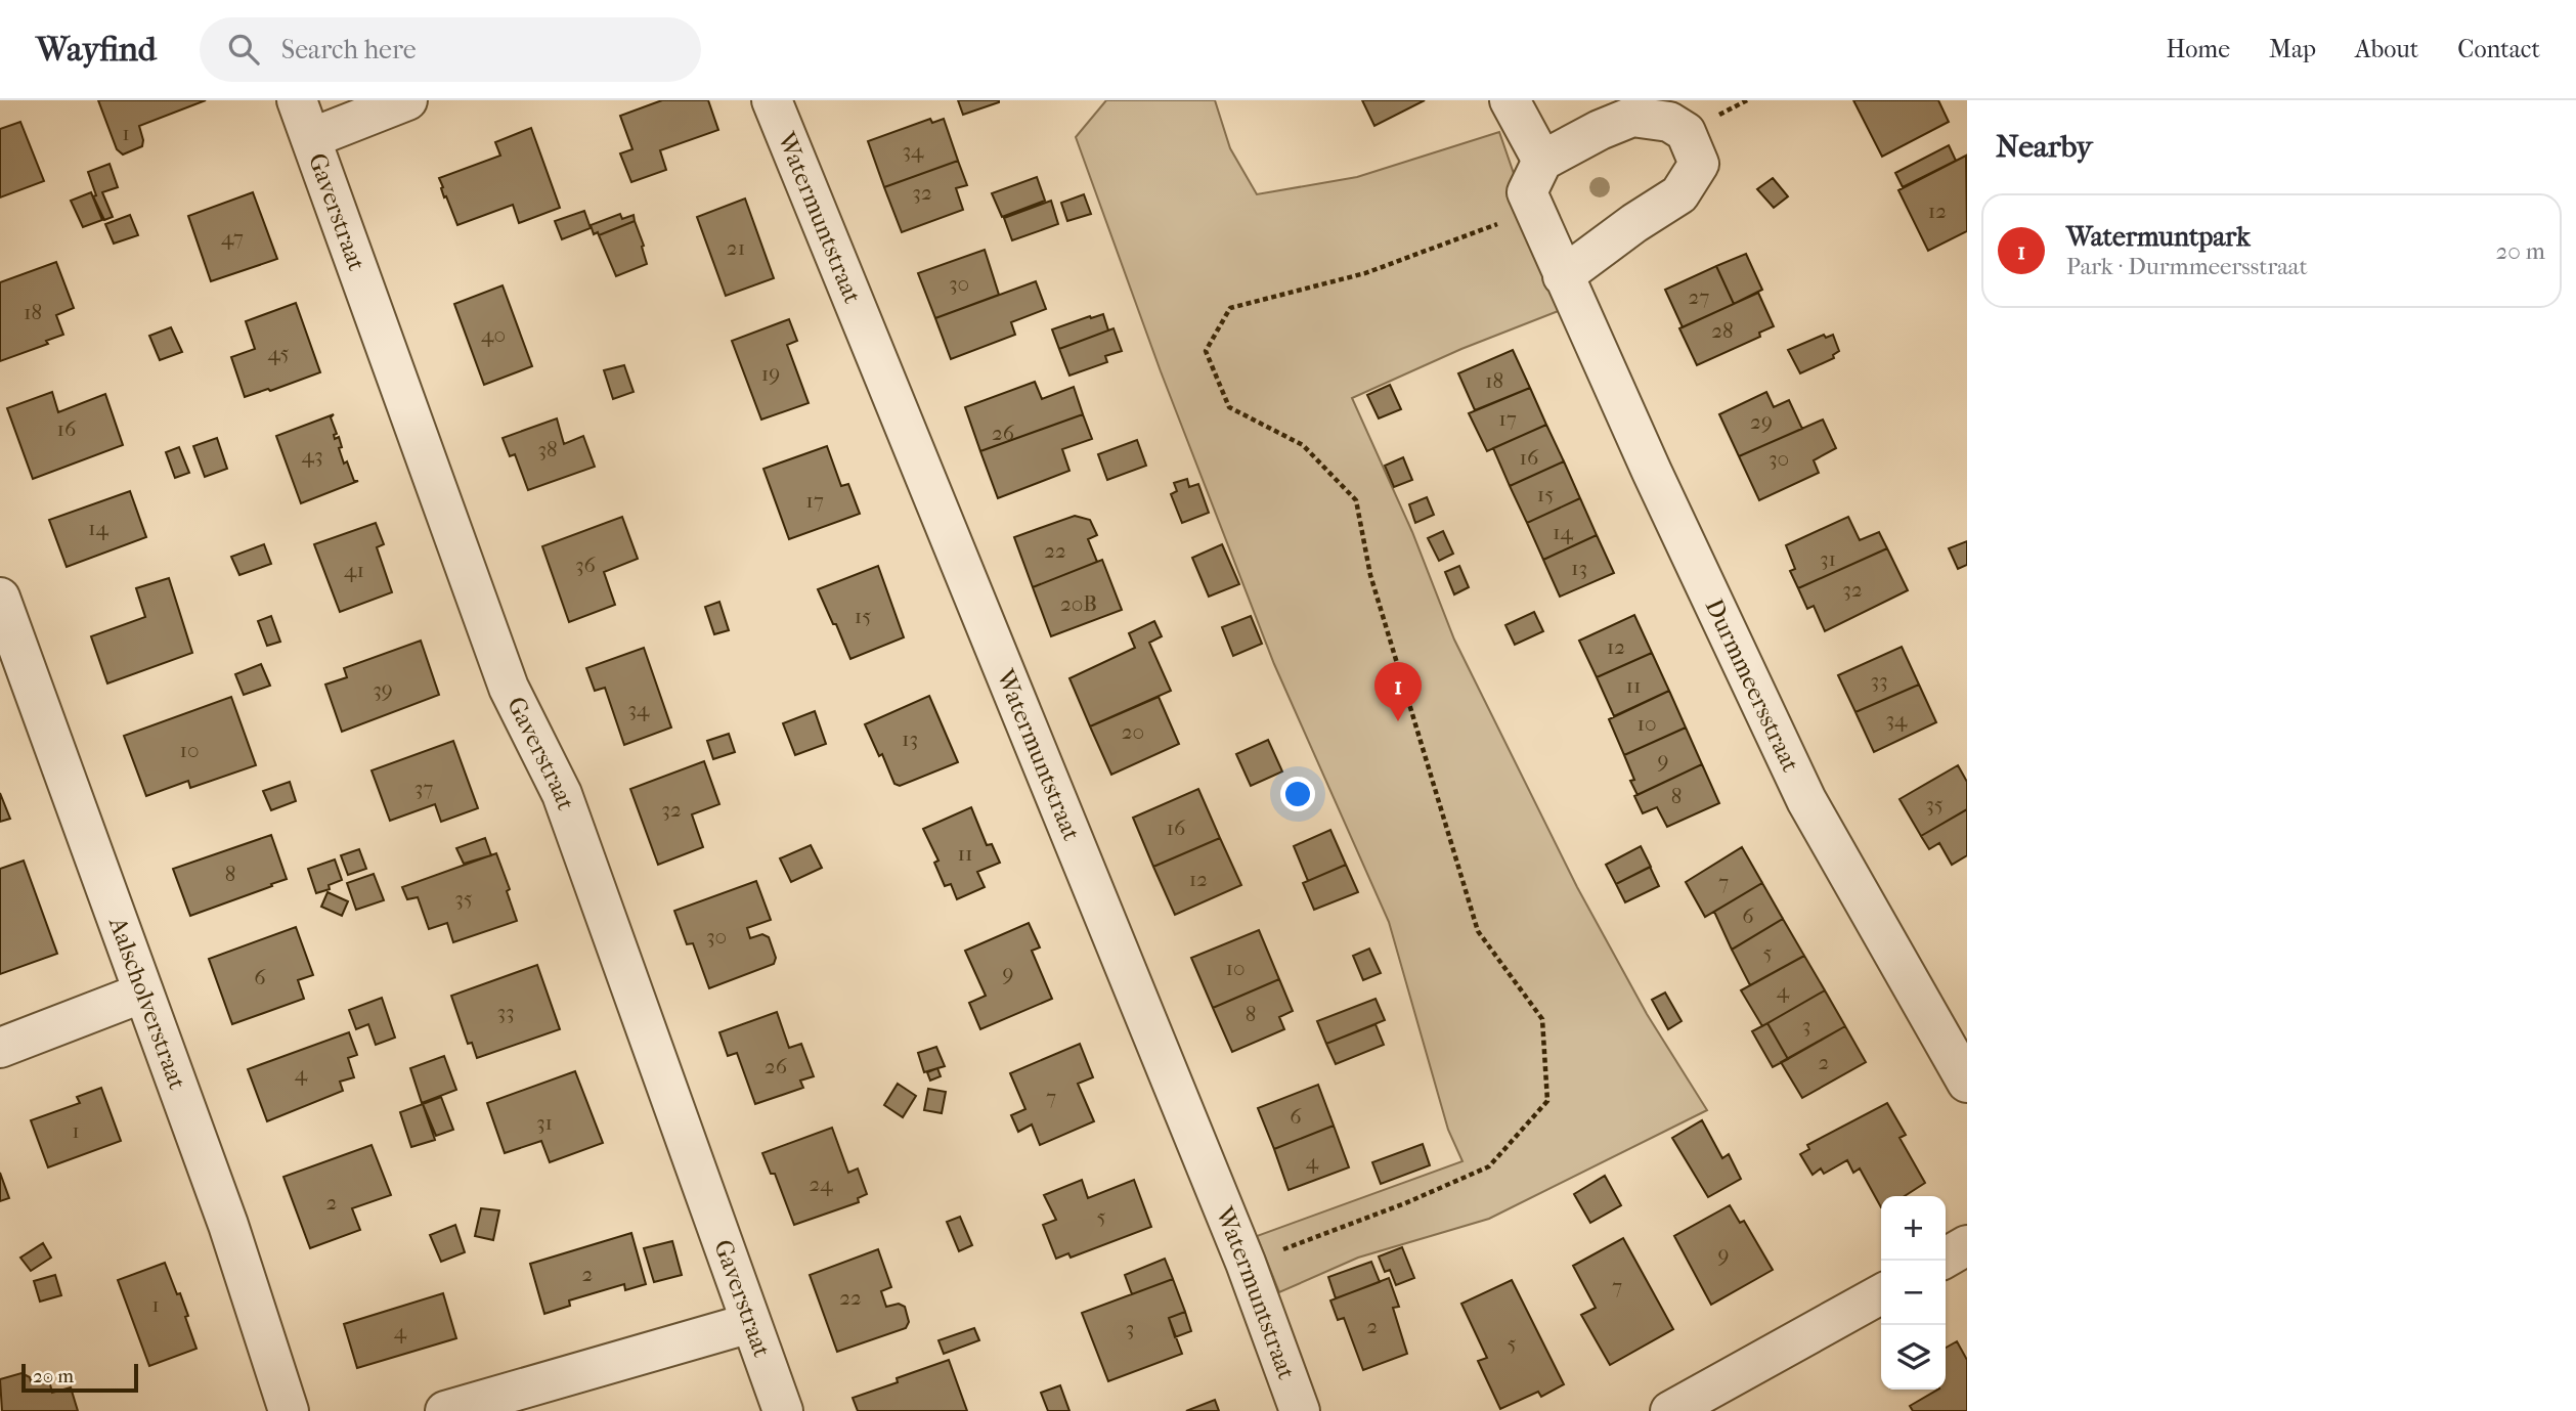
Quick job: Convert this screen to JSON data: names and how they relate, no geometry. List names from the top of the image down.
{
  "streets": {
    "street": [
      "Gaverstraat",
      "Watermuntstraat",
      "Durmmeersstraat",
      "Aalscholverstraat"
    ]
  },
  "house_numbers": [
    "1",
    "34",
    "32",
    "12",
    "47",
    "21",
    "30",
    "27",
    "18",
    "28",
    "40",
    "45",
    "19",
    "18",
    "17",
    "29",
    "16",
    "26",
    "38",
    "43",
    "16",
    "30",
    "15",
    "17",
    "14",
    "14",
    "22",
    "31",
    "36",
    "13",
    "41",
    "32",
    "20B",
    "15",
    "12",
    "33",
    "11",
    "39",
    "34",
    "34",
    "10",
    "20",
    "13",
    "10",
    "9",
    "37",
    "8",
    "35",
    "32",
    "16",
    "11",
    "8",
    "12",
    "7",
    "35",
    "6",
    "30",
    "5",
    "10",
    "9",
    "6",
    "4",
    "33",
    "8",
    "3",
    "2",
    "26",
    "4",
    "7",
    "6",
    "31",
    "1",
    "4",
    "24",
    "2",
    "5",
    "9",
    "2",
    "7",
    "22",
    "1",
    "2",
    "3",
    "4",
    "5"
  ],
  "scale_bar": "20 m",
  "page": {
    "header": "Wayfind",
    "search": "Search here",
    "nav": [
      "Home",
      "Map",
      "About",
      "Contact"
    ],
    "heading": "Nearby",
    "list": [
      {
        "mark": "1",
        "name": "Watermuntpark",
        "note": "Park · Durmmeersstraat",
        "value": "20 m"
      }
    ],
    "pins": "1",
    "map_buttons": ["+", "−"],
    "scale": "20 m"
  }
}
